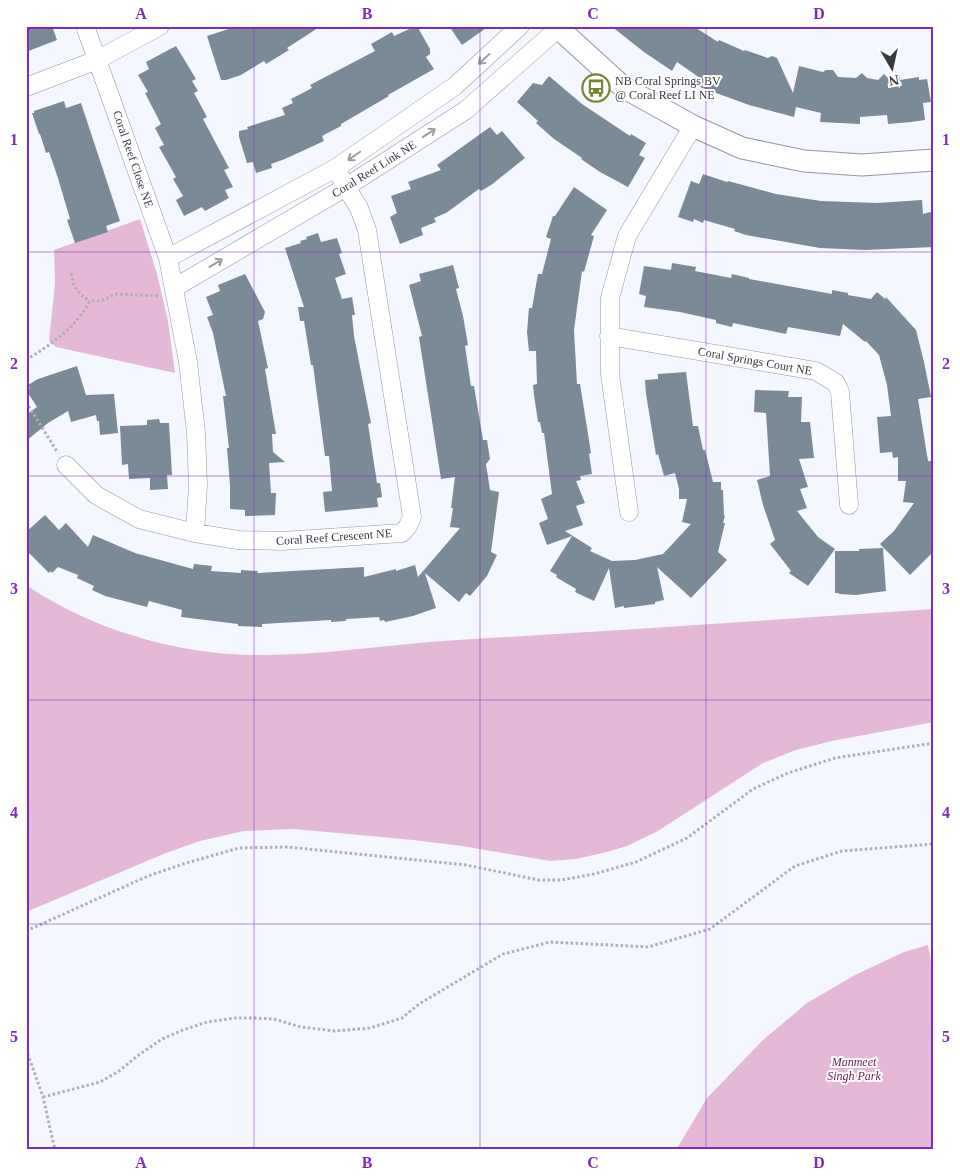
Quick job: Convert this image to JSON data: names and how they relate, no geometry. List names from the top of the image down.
{
  "streets": {
    "street": [
      "Coral Reef Close NE",
      "Coral Reef Link NE",
      "Coral Springs Court NE",
      "Coral Reef Crescent NE"
    ]
  },
  "crossings": [
    ["Coral Reef Close NE", "Coral Reef Link NE"],
    ["Coral Reef Link NE", "Coral Reef Crescent NE"]
  ],
  "parks": ["Manmeet Singh Park"],
  "places": {
    "bus stop": ["NB Coral Springs BV @ Coral Reef LI NE"]
  },
  "north": "bottom",
  "grid": {
    "columns": [
      "A",
      "B",
      "C",
      "D"
    ],
    "rows": [
      "1",
      "2",
      "3",
      "4",
      "5"
    ]
  }
}
